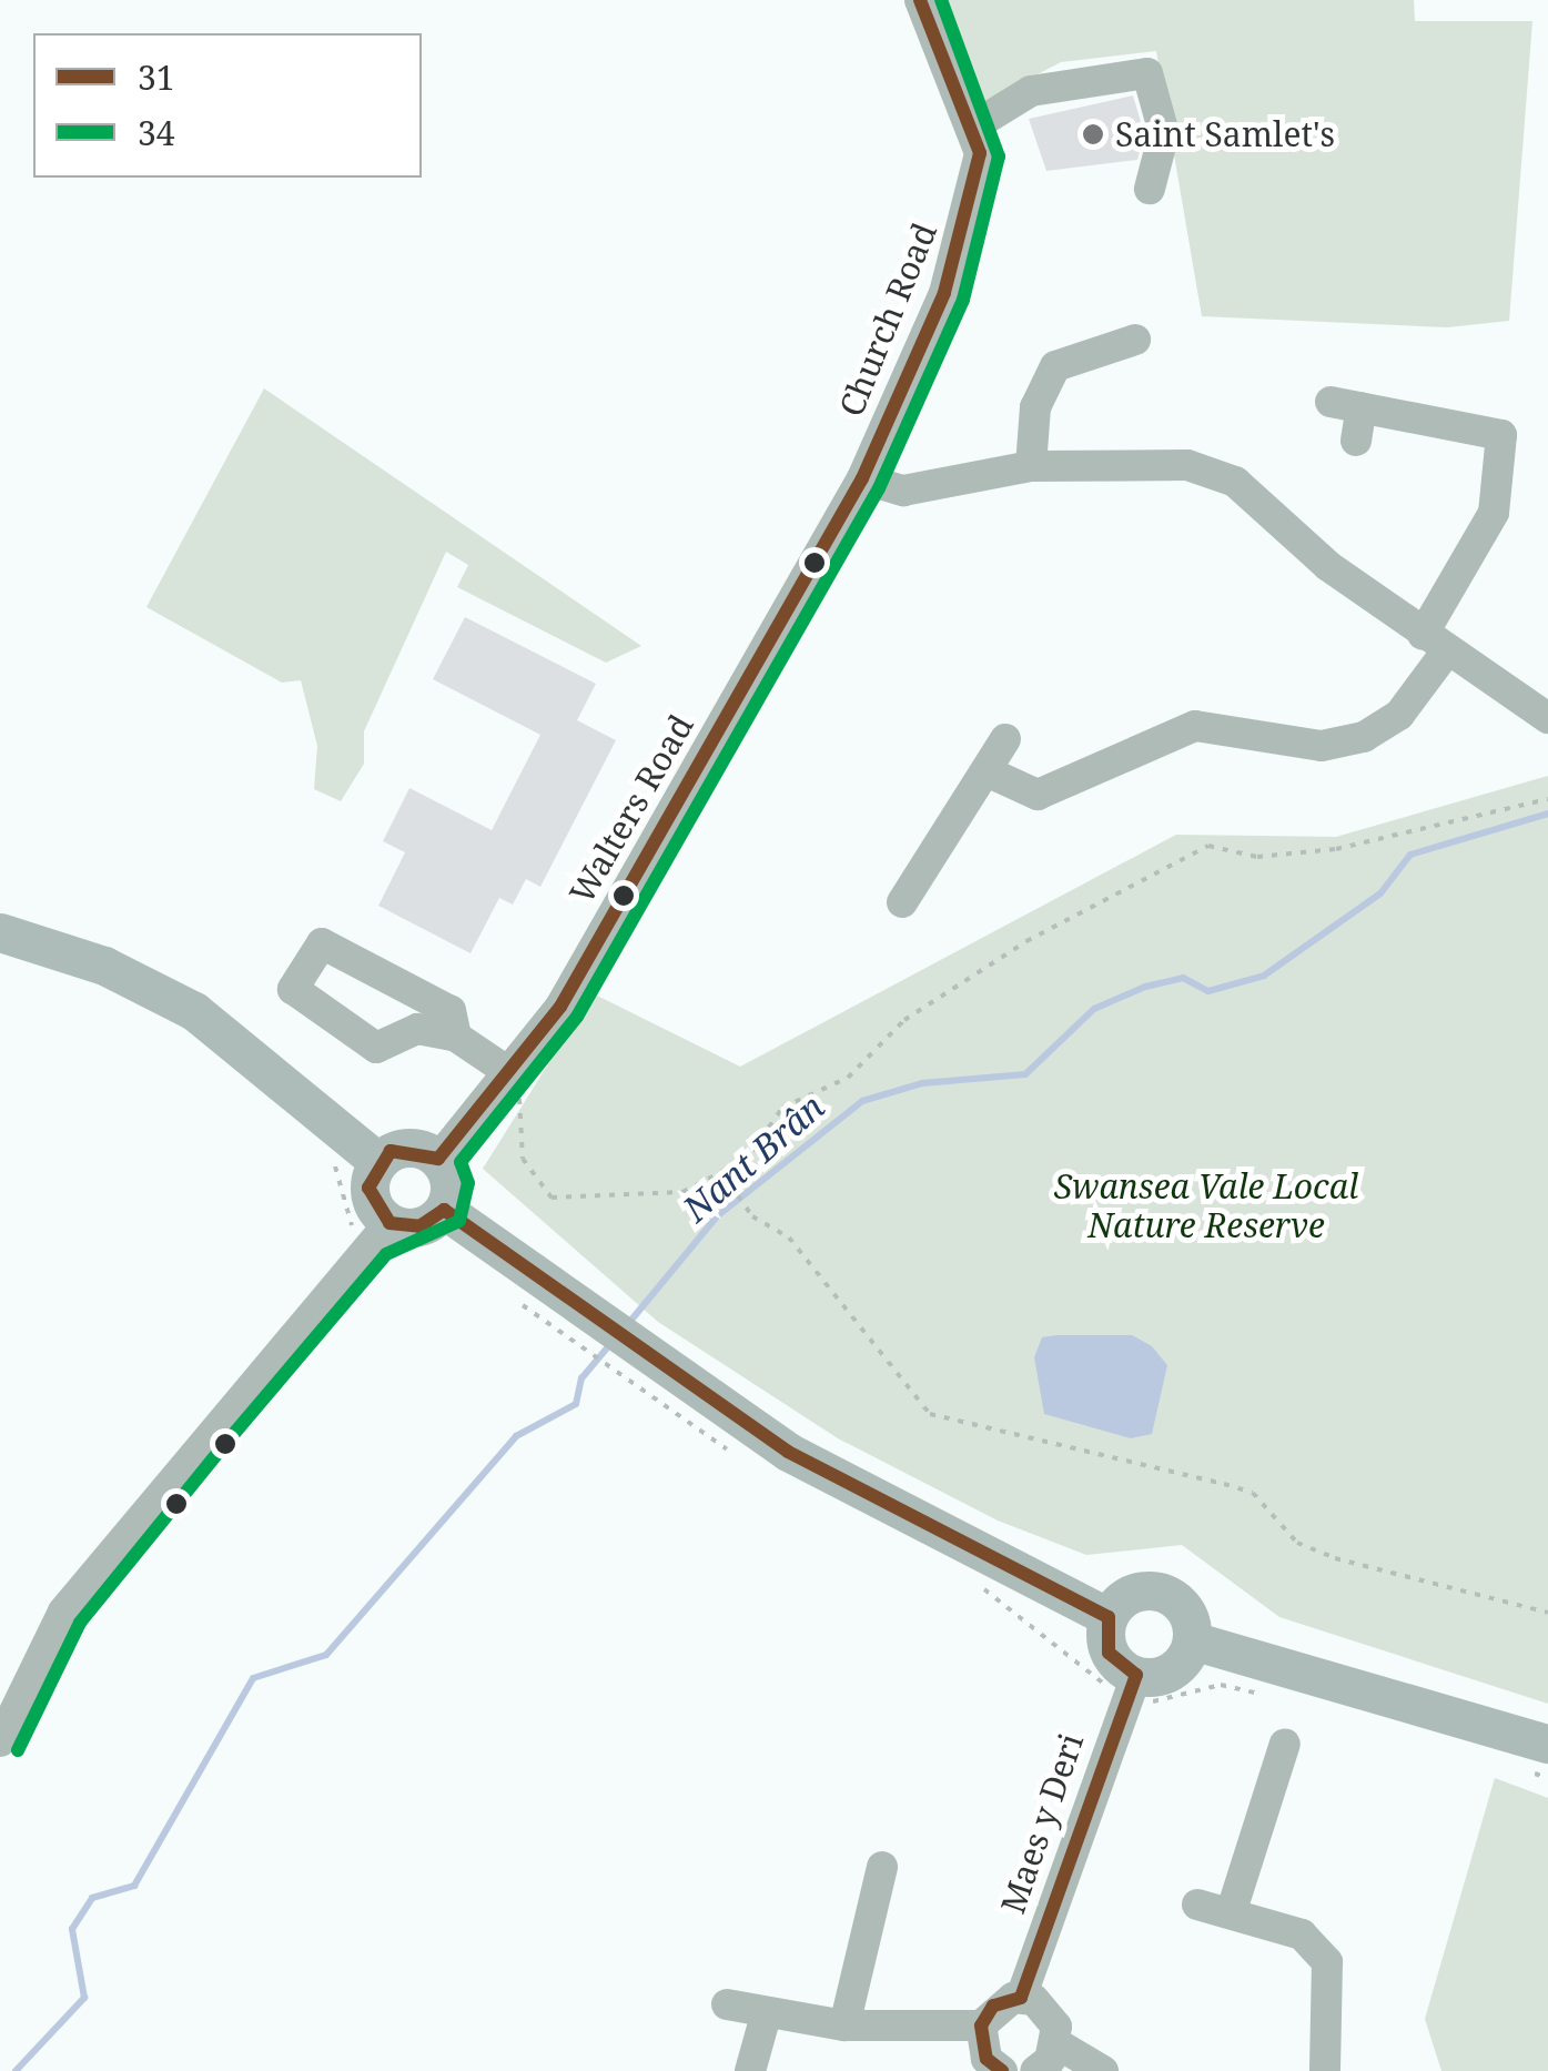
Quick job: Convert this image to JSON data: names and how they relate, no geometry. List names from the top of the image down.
{
  "streets": {
    "street": ["Church Road", "Walters Road", "Maes y Deri"]
  },
  "crossings": [
    ["Church Road", "Walters Road"]
  ],
  "water": ["Nant Brân"],
  "parks": ["Swansea Vale Local Nature Reserve"],
  "places": ["Saint Samlet's"],
  "lines": ["transit line 31", "transit line 34"],
  "legend": ["31", "34"]
}
